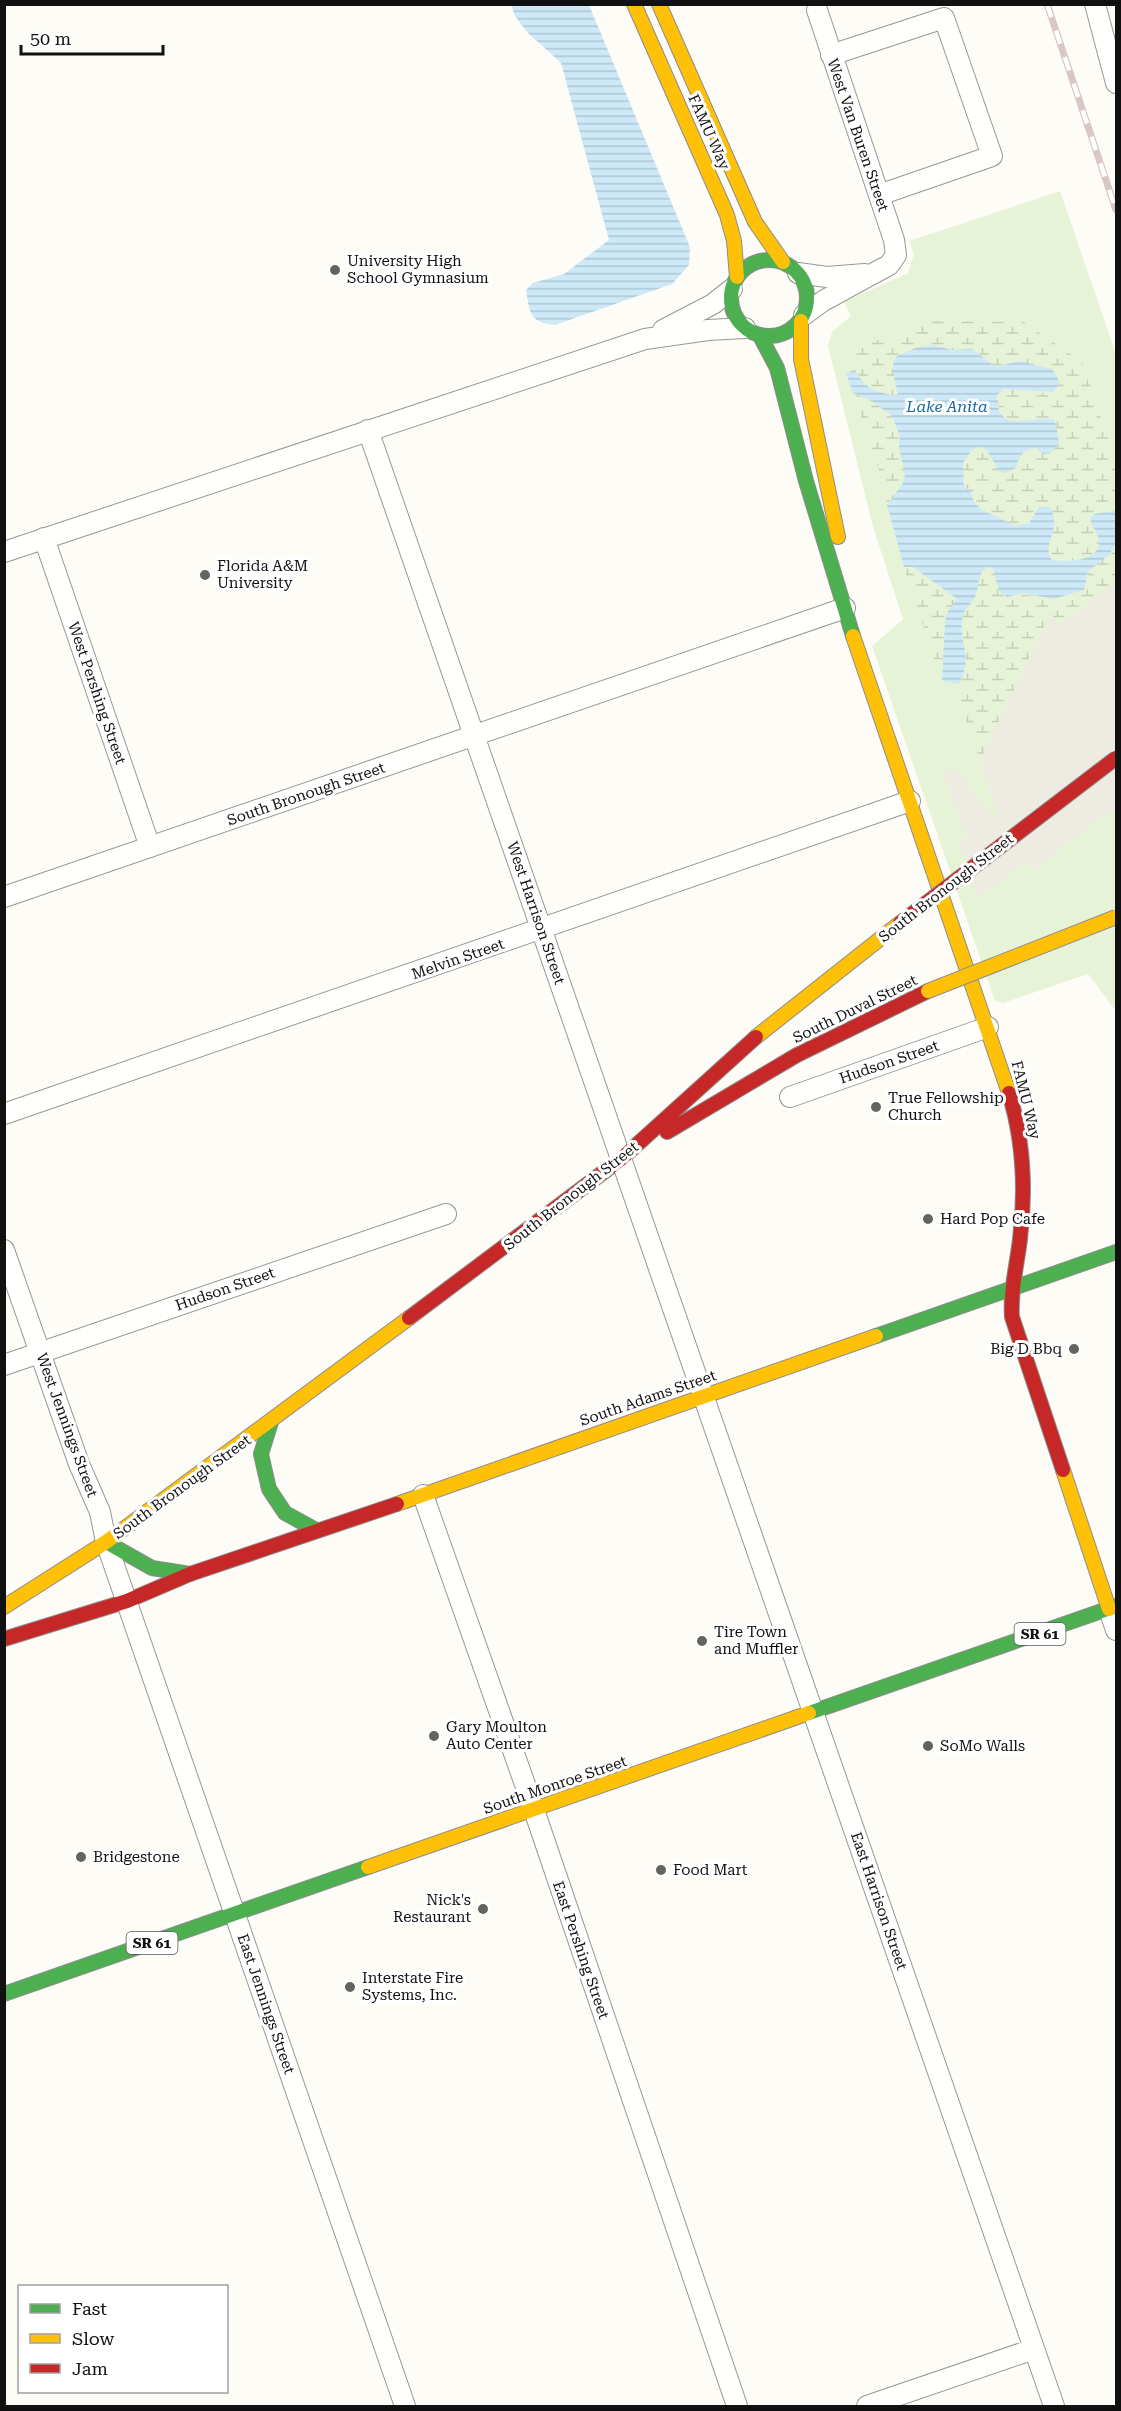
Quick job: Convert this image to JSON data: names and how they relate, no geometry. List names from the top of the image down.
{
  "streets": {
    "street": [
      "FAMU Way",
      "West Van Buren Street",
      "West Pershing Street",
      "South Bronough Street",
      "West Harrison Street",
      "Melvin Street",
      "South Duval Street",
      "Hudson Street",
      "South Adams Street",
      "West Jennings Street",
      "SR 61",
      "South Monroe Street",
      "East Harrison Street",
      "East Pershing Street",
      "East Jennings Street"
    ]
  },
  "crossings": [
    ["FAMU Way", "South Bronough Street"],
    ["FAMU Way", "Melvin Street"],
    ["FAMU Way", "Hudson Street"],
    ["FAMU Way", "South Adams Street"],
    ["FAMU Way", "South Monroe Street"],
    ["West Pershing Street", "South Bronough Street"],
    ["South Bronough Street", "West Harrison Street"],
    ["South Bronough Street", "South Duval Street"],
    ["South Bronough Street", "South Adams Street"],
    ["South Bronough Street", "West Jennings Street"],
    ["West Harrison Street", "Melvin Street"],
    ["West Harrison Street", "South Duval Street"],
    ["West Harrison Street", "South Adams Street"],
    ["West Harrison Street", "East Harrison Street"],
    ["Hudson Street", "West Jennings Street"],
    ["South Adams Street", "West Jennings Street"],
    ["South Adams Street", "East Harrison Street"],
    ["South Adams Street", "East Pershing Street"],
    ["South Adams Street", "East Jennings Street"],
    ["West Jennings Street", "East Jennings Street"],
    ["South Monroe Street", "East Harrison Street"],
    ["South Monroe Street", "East Pershing Street"],
    ["South Monroe Street", "East Jennings Street"]
  ],
  "water": ["Lake Anita"],
  "places": [
    "University High School Gymnasium",
    "Florida A&M University",
    "True Fellowship Church",
    "Hard Pop Cafe",
    "Big D Bbq",
    "Tire Town and Muffler",
    "Gary Moulton Auto Center",
    "SoMo Walls",
    "Bridgestone",
    "Food Mart",
    "Nick's Restaurant",
    "Interstate Fire Systems, Inc."
  ],
  "legend": ["Fast", "Slow", "Jam"],
  "scale_bar": "50 m"
}
